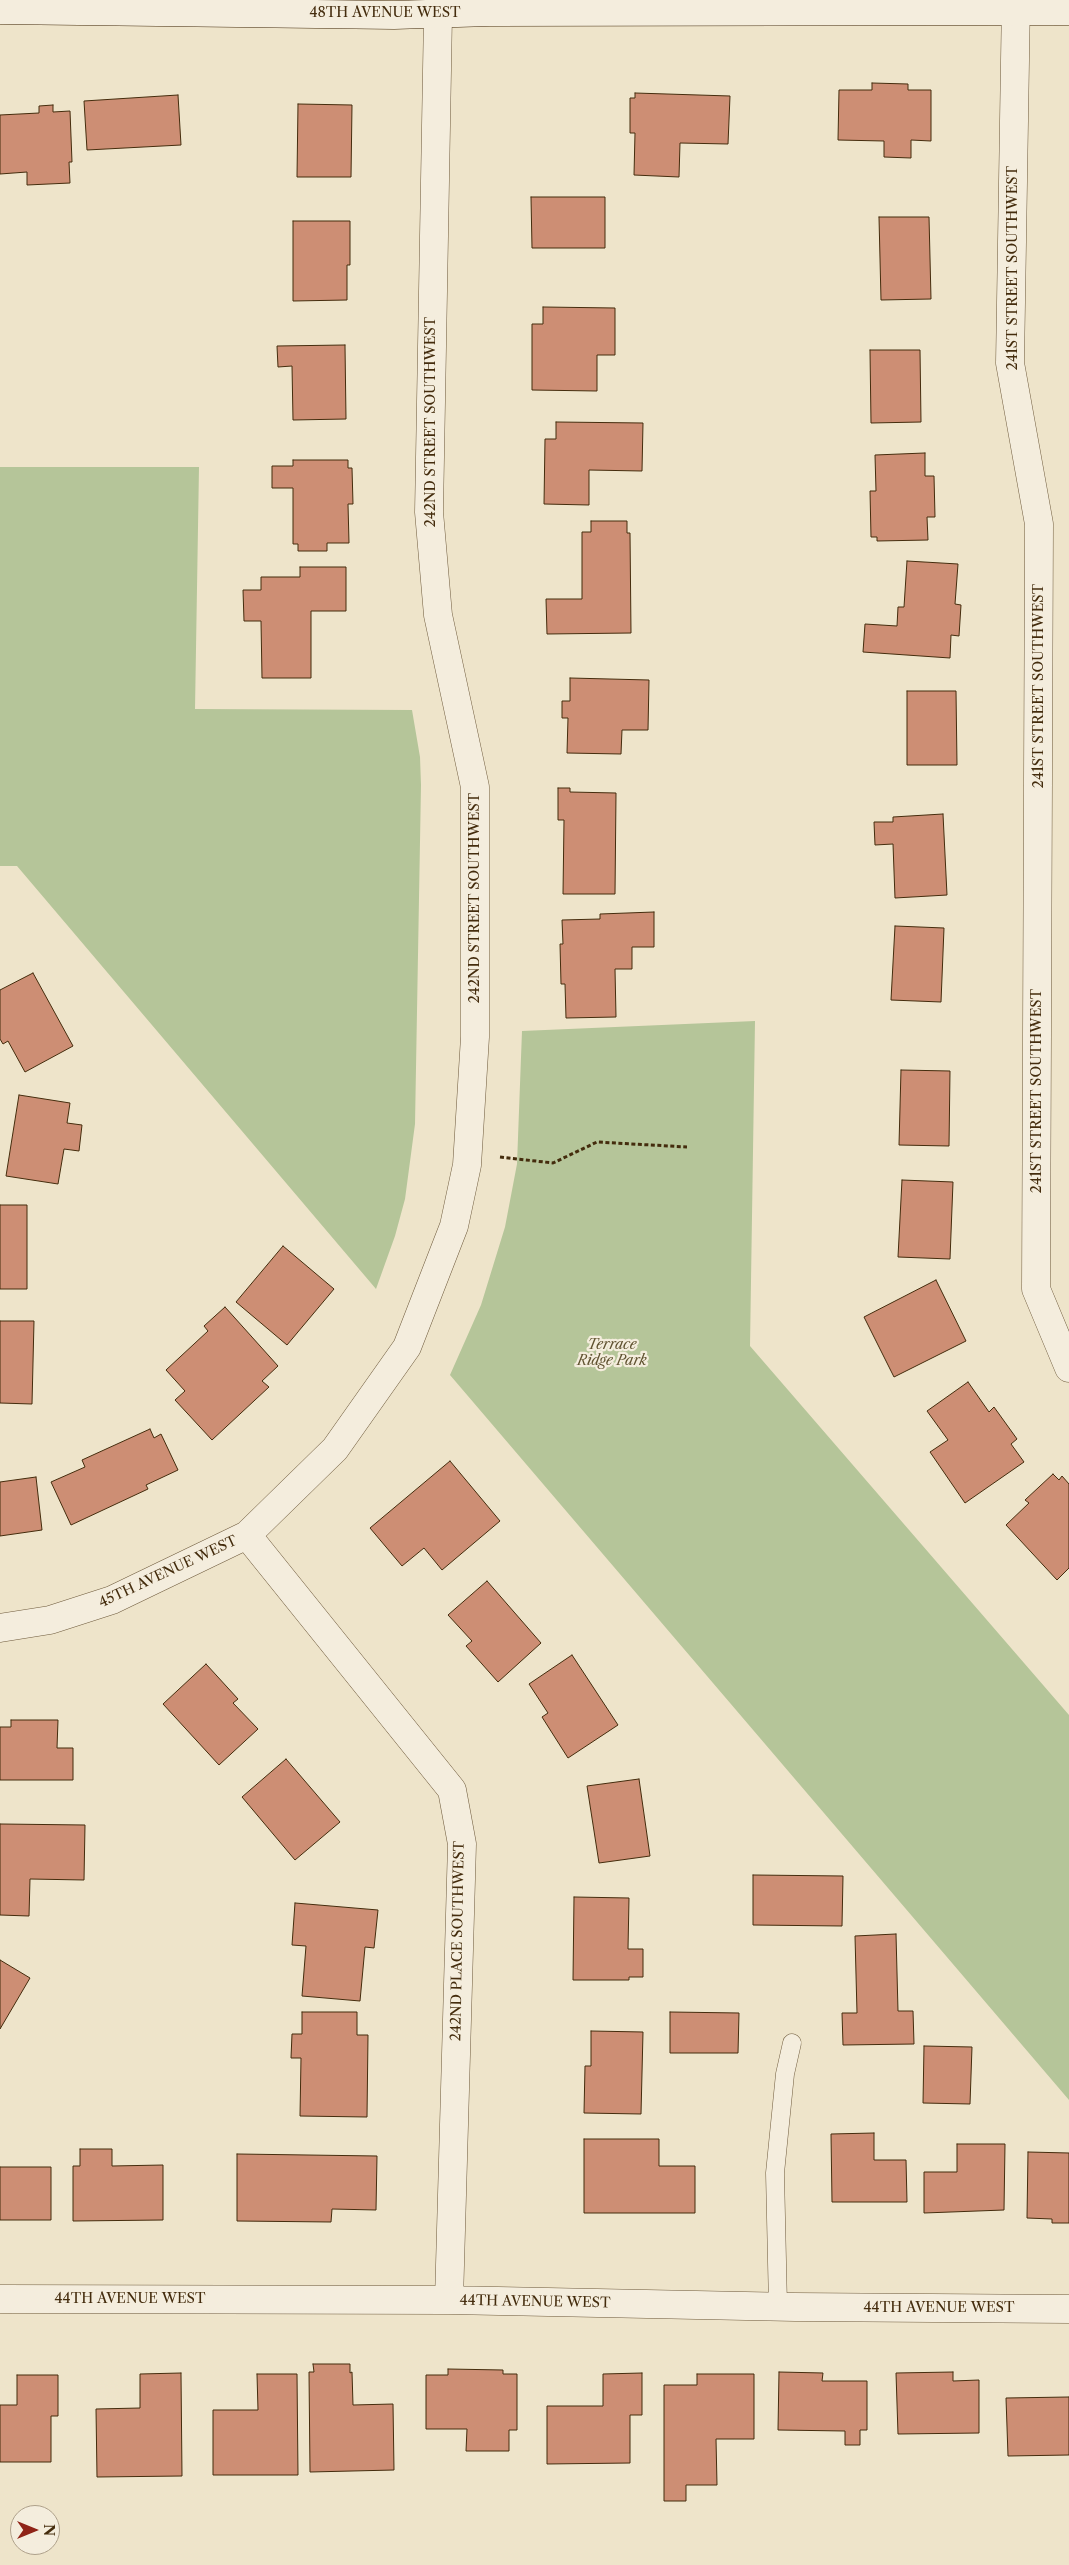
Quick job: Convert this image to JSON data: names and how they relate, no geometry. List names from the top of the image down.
{
  "streets": {
    "street": [
      "48TH AVENUE WEST",
      "241ST STREET SOUTHWEST",
      "242ND STREET SOUTHWEST",
      "45TH AVENUE WEST",
      "242ND PLACE SOUTHWEST",
      "44TH AVENUE WEST"
    ]
  },
  "crossings": [
    ["48TH AVENUE WEST", "241ST STREET SOUTHWEST"],
    ["48TH AVENUE WEST", "242ND STREET SOUTHWEST"],
    ["242ND STREET SOUTHWEST", "45TH AVENUE WEST"],
    ["242ND STREET SOUTHWEST", "242ND PLACE SOUTHWEST"],
    ["45TH AVENUE WEST", "242ND PLACE SOUTHWEST"],
    ["242ND PLACE SOUTHWEST", "44TH AVENUE WEST"]
  ],
  "parks": ["Terrace Ridge Park"],
  "north": "right"
}
